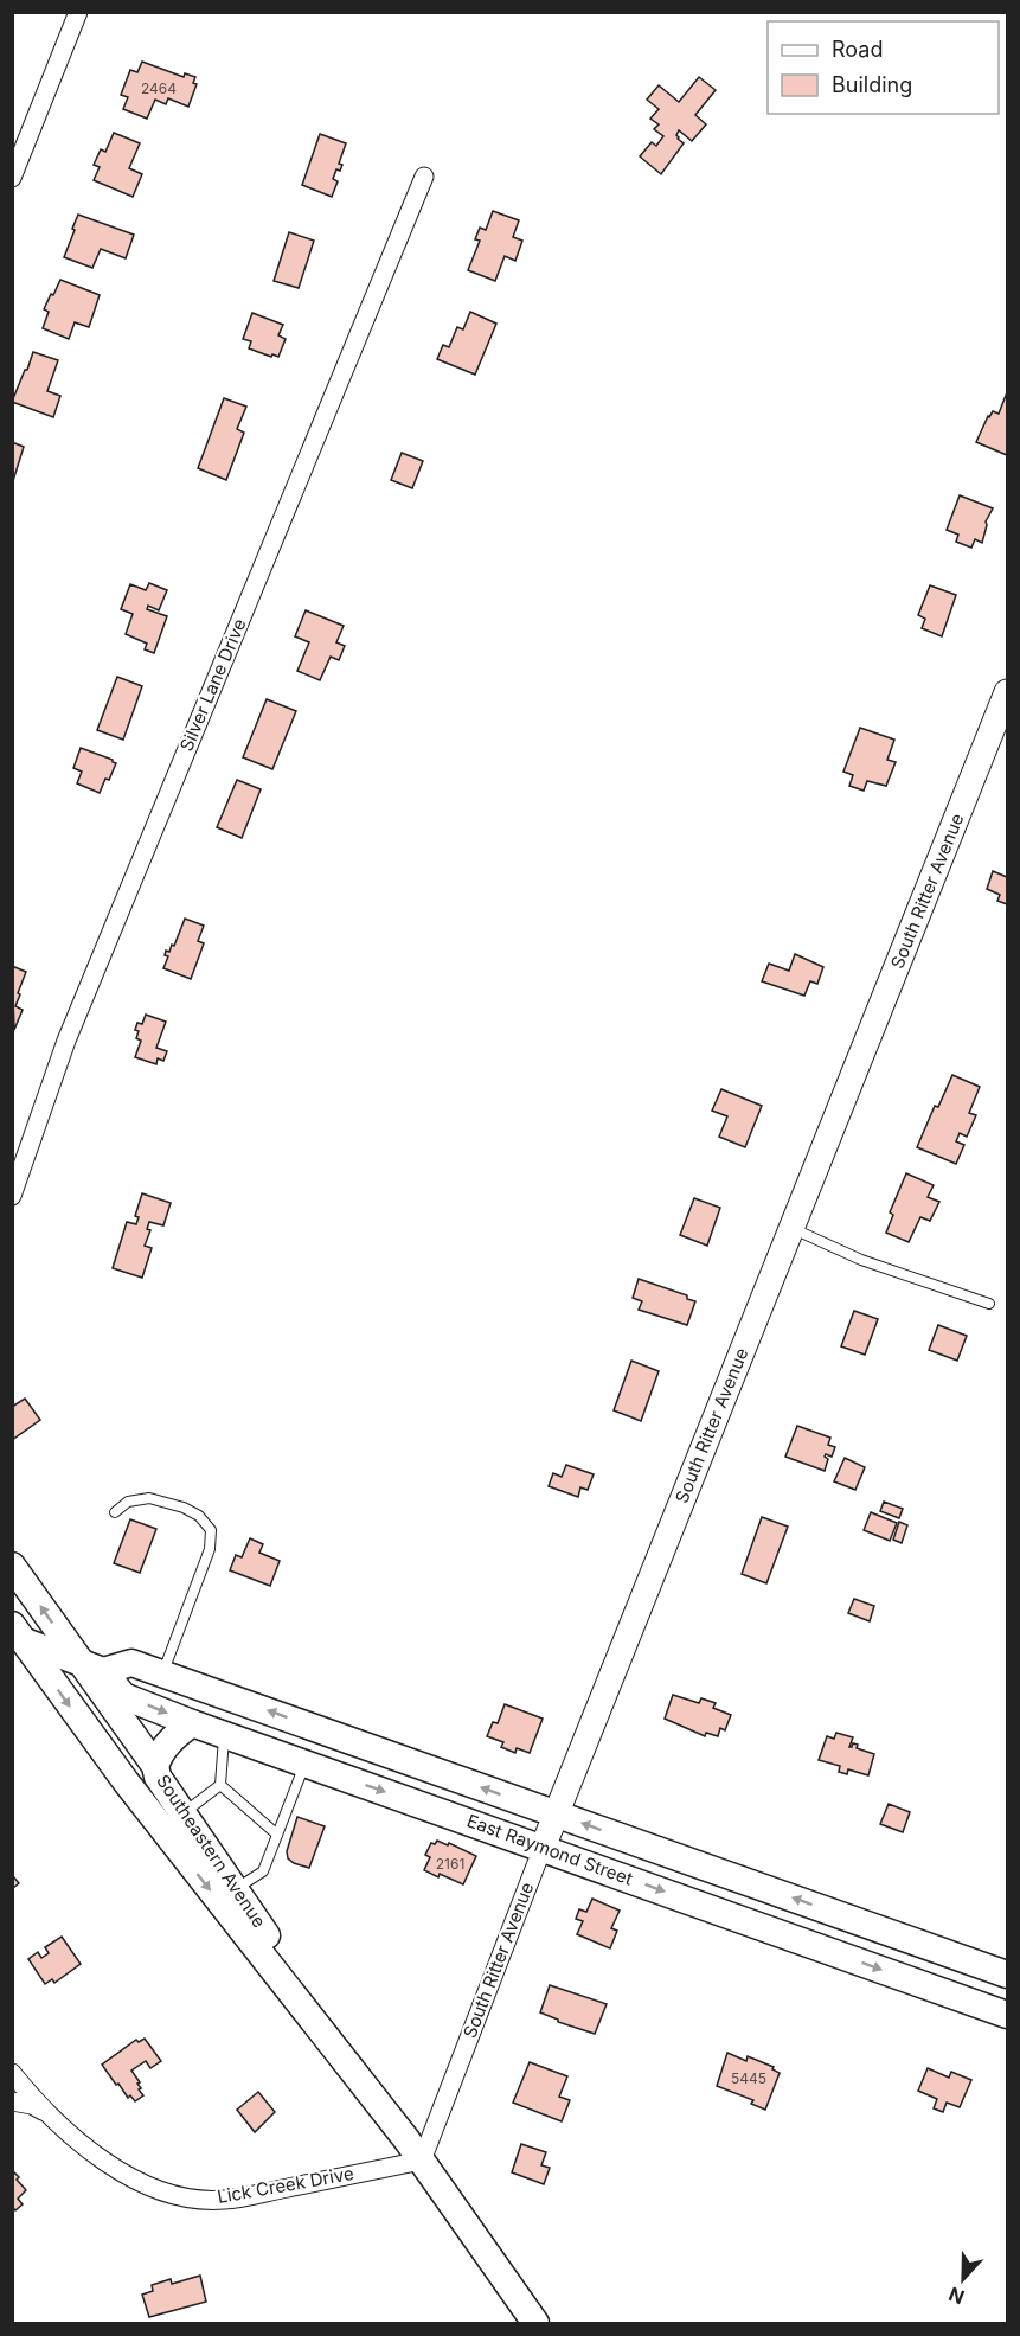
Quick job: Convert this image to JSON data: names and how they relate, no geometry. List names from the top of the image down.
{
  "streets": {
    "main road": ["East Raymond Street", "Southeastern Avenue"],
    "street": ["Silver Lane Drive", "South Ritter Avenue", "Lick Creek Drive"]
  },
  "crossings": [
    ["South Ritter Avenue", "East Raymond Street"],
    ["South Ritter Avenue", "Southeastern Avenue"],
    ["South Ritter Avenue", "Lick Creek Drive"],
    ["East Raymond Street", "Southeastern Avenue"],
    ["Southeastern Avenue", "Lick Creek Drive"]
  ],
  "house_numbers": ["2464", "2161", "5445"],
  "legend": ["Road", "Building"],
  "north": "bottom"
}
